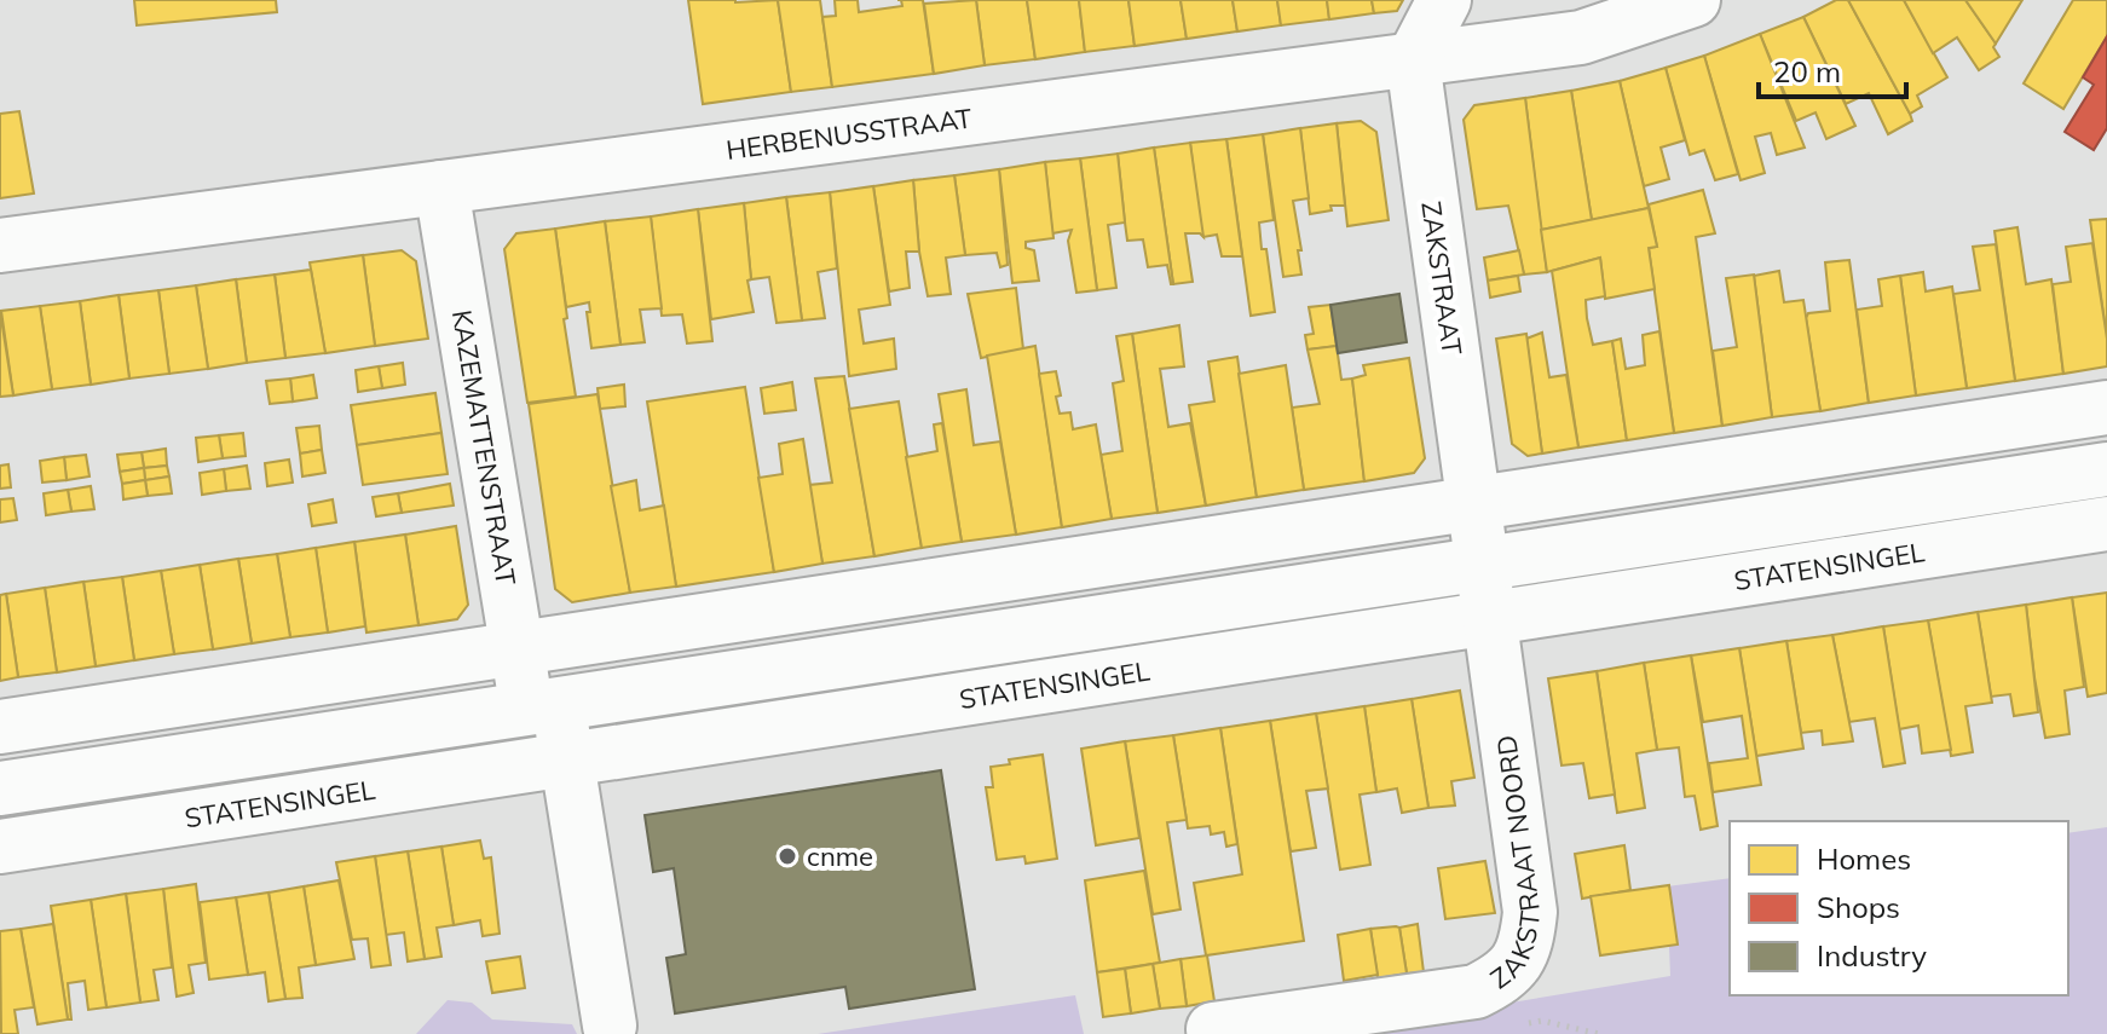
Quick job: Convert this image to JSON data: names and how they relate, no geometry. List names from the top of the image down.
{
  "streets": {
    "street": [
      "HERBENUSSTRAAT",
      "ZAKSTRAAT",
      "KAZEMATTENSTRAAT",
      "STATENSINGEL",
      "ZAKSTRAAT NOORD"
    ]
  },
  "crossings": [
    ["HERBENUSSTRAAT", "ZAKSTRAAT"],
    ["HERBENUSSTRAAT", "KAZEMATTENSTRAAT"],
    ["ZAKSTRAAT", "STATENSINGEL"],
    ["ZAKSTRAAT", "ZAKSTRAAT NOORD"],
    ["KAZEMATTENSTRAAT", "STATENSINGEL"],
    ["STATENSINGEL", "ZAKSTRAAT NOORD"]
  ],
  "places": ["cnme"],
  "legend": ["Homes", "Shops", "Industry"],
  "scale_bar": "20 m"
}
